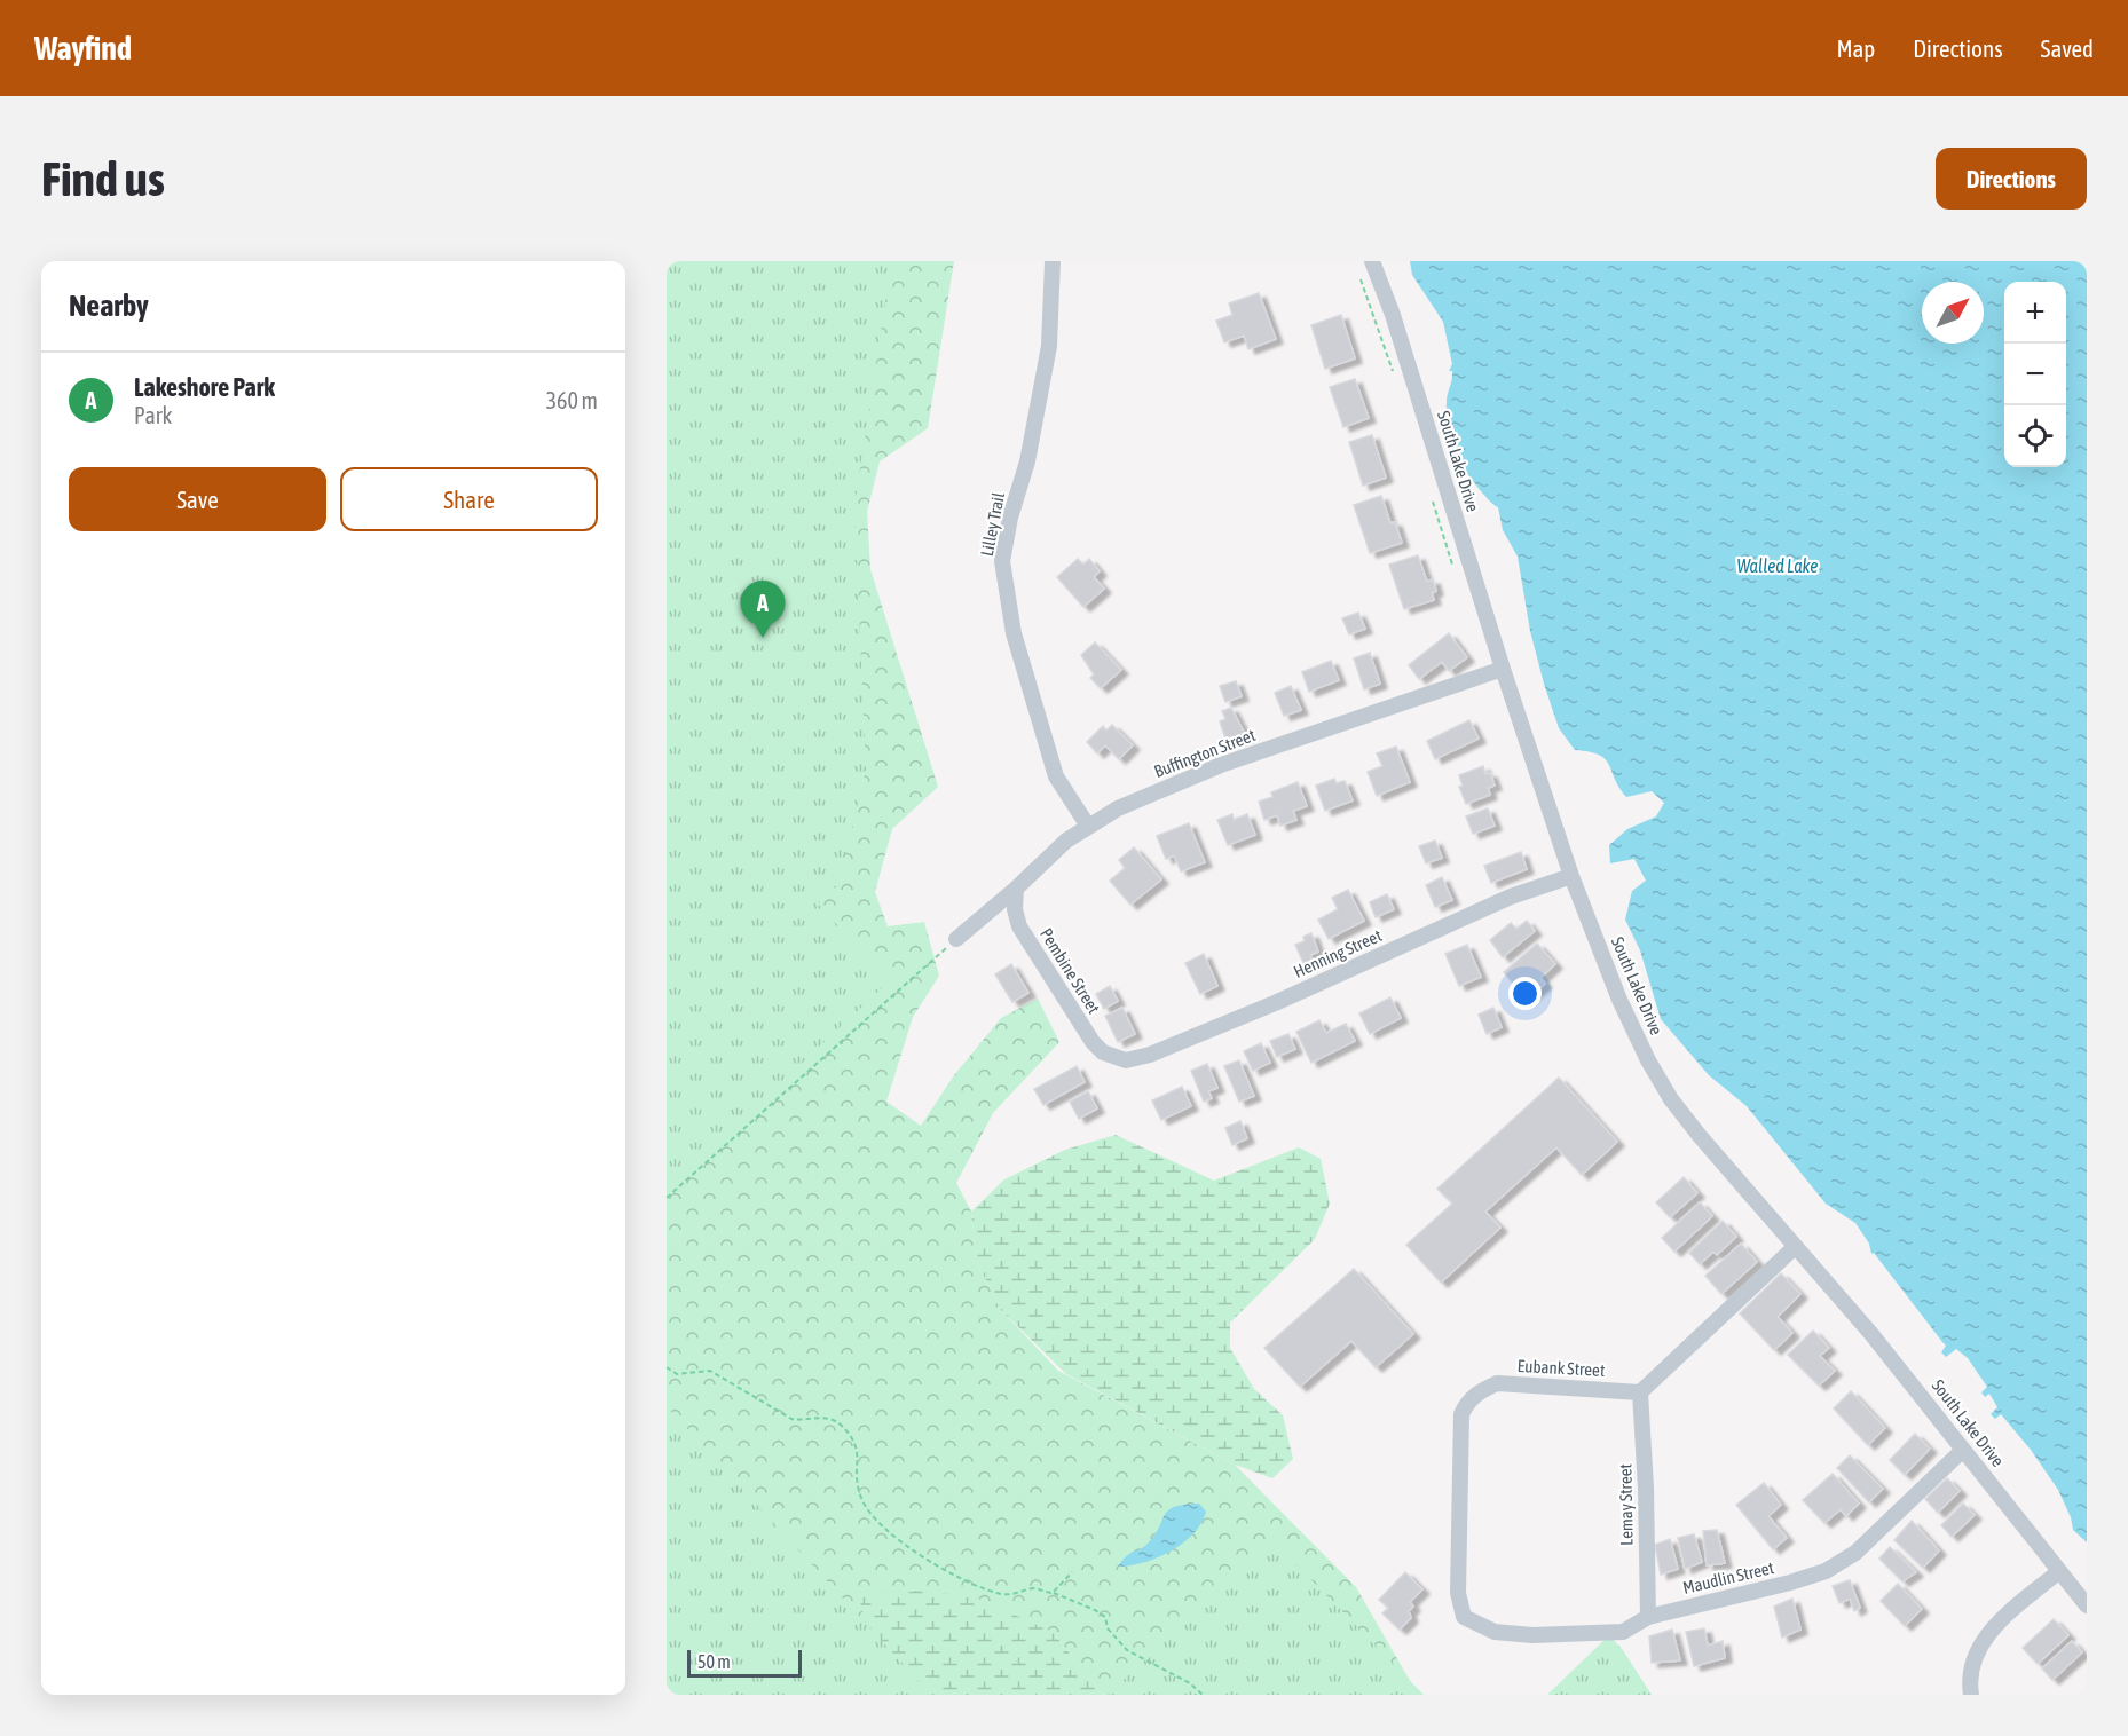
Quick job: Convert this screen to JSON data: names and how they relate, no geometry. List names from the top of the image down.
{
  "streets": {
    "street": [
      "South Lake Drive",
      "Lilley Trail",
      "Buffington Street",
      "Henning Street",
      "Pembine Street",
      "Eubank Street",
      "Lemay Street",
      "Maudlin Street"
    ]
  },
  "crossings": [
    ["South Lake Drive", "Buffington Street"],
    ["South Lake Drive", "Henning Street"],
    ["South Lake Drive", "Maudlin Street"],
    ["Lilley Trail", "Buffington Street"],
    ["Buffington Street", "Pembine Street"],
    ["Henning Street", "Pembine Street"],
    ["Eubank Street", "Lemay Street"],
    ["Eubank Street", "Maudlin Street"],
    ["Lemay Street", "Maudlin Street"]
  ],
  "water": ["Walled Lake"],
  "scale_bar": "50 m",
  "north": "top right",
  "page": {
    "header": "Wayfind",
    "nav": ["Map", "Directions", "Saved"],
    "buttons": [
      "Directions",
      ["Save", "Share"]
    ],
    "title": "Find us",
    "heading": "Nearby",
    "map_buttons": ["+", "−"],
    "list": [
      {
        "mark": "A",
        "name": "Lakeshore Park",
        "note": "Park",
        "value": "360 m"
      }
    ],
    "pins": "A",
    "scale": "50 m"
  }
}
